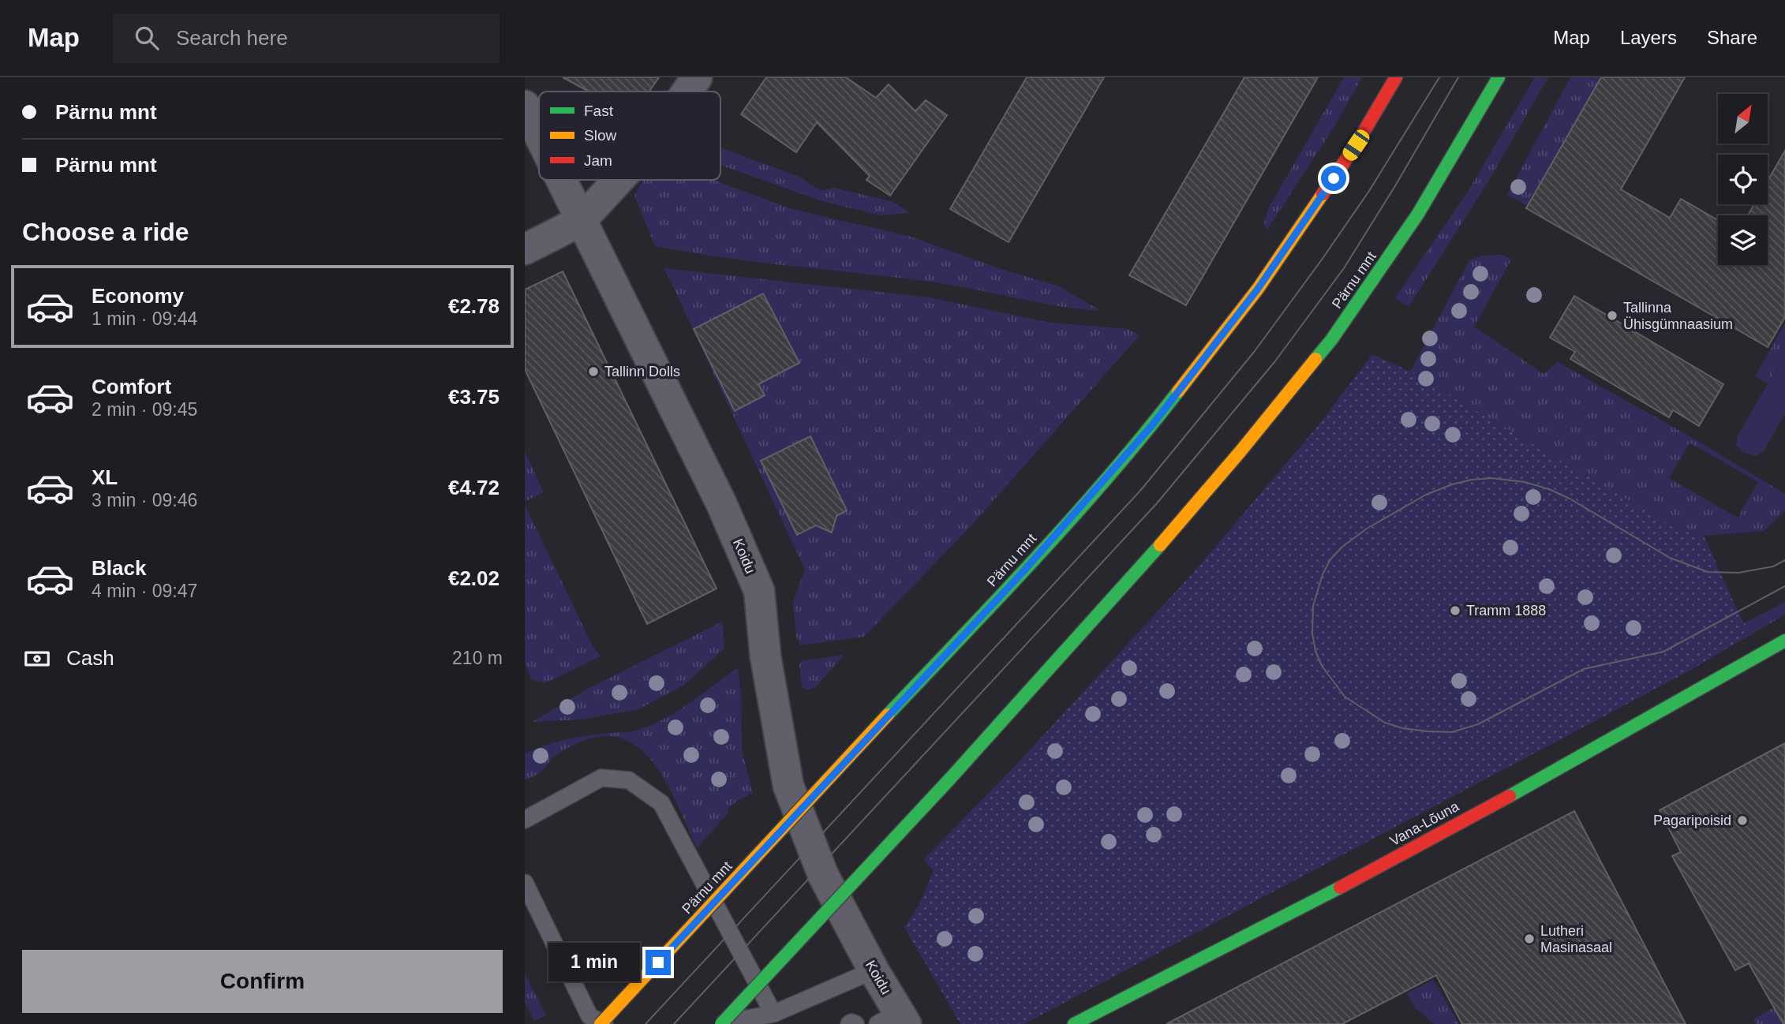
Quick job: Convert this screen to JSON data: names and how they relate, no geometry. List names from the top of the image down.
{
  "streets": {
    "main road": ["Pärnu mnt", "Vana-Lõuna"],
    "street": ["Koidu"]
  },
  "places": [
    "Tallinna Ühisgümnaasium",
    "Tallinn Dolls",
    "Tramm 1888",
    "Pagaripoisid",
    "Lutheri Masinasaal"
  ],
  "legend": ["Fast", "Slow", "Jam"],
  "north": "top right",
  "page": {
    "header": "Map",
    "search": "Search here",
    "nav": ["Map", "Layers", "Share"],
    "banner": ["Pärnu mnt", "Pärnu mnt"],
    "heading": "Choose a ride",
    "list": [
      {
        "name": "Economy",
        "note": "1 min · 09:44",
        "value": "€2.78"
      },
      {
        "name": "Comfort",
        "note": "2 min · 09:45",
        "value": "€3.75"
      },
      {
        "name": "XL",
        "note": "3 min · 09:46",
        "value": "€4.72"
      },
      {
        "name": "Black",
        "note": "4 min · 09:47",
        "value": "€2.02"
      }
    ],
    "pay": ["Cash", "210 m"],
    "buttons": "Confirm",
    "bubble": "1 min"
  }
}
